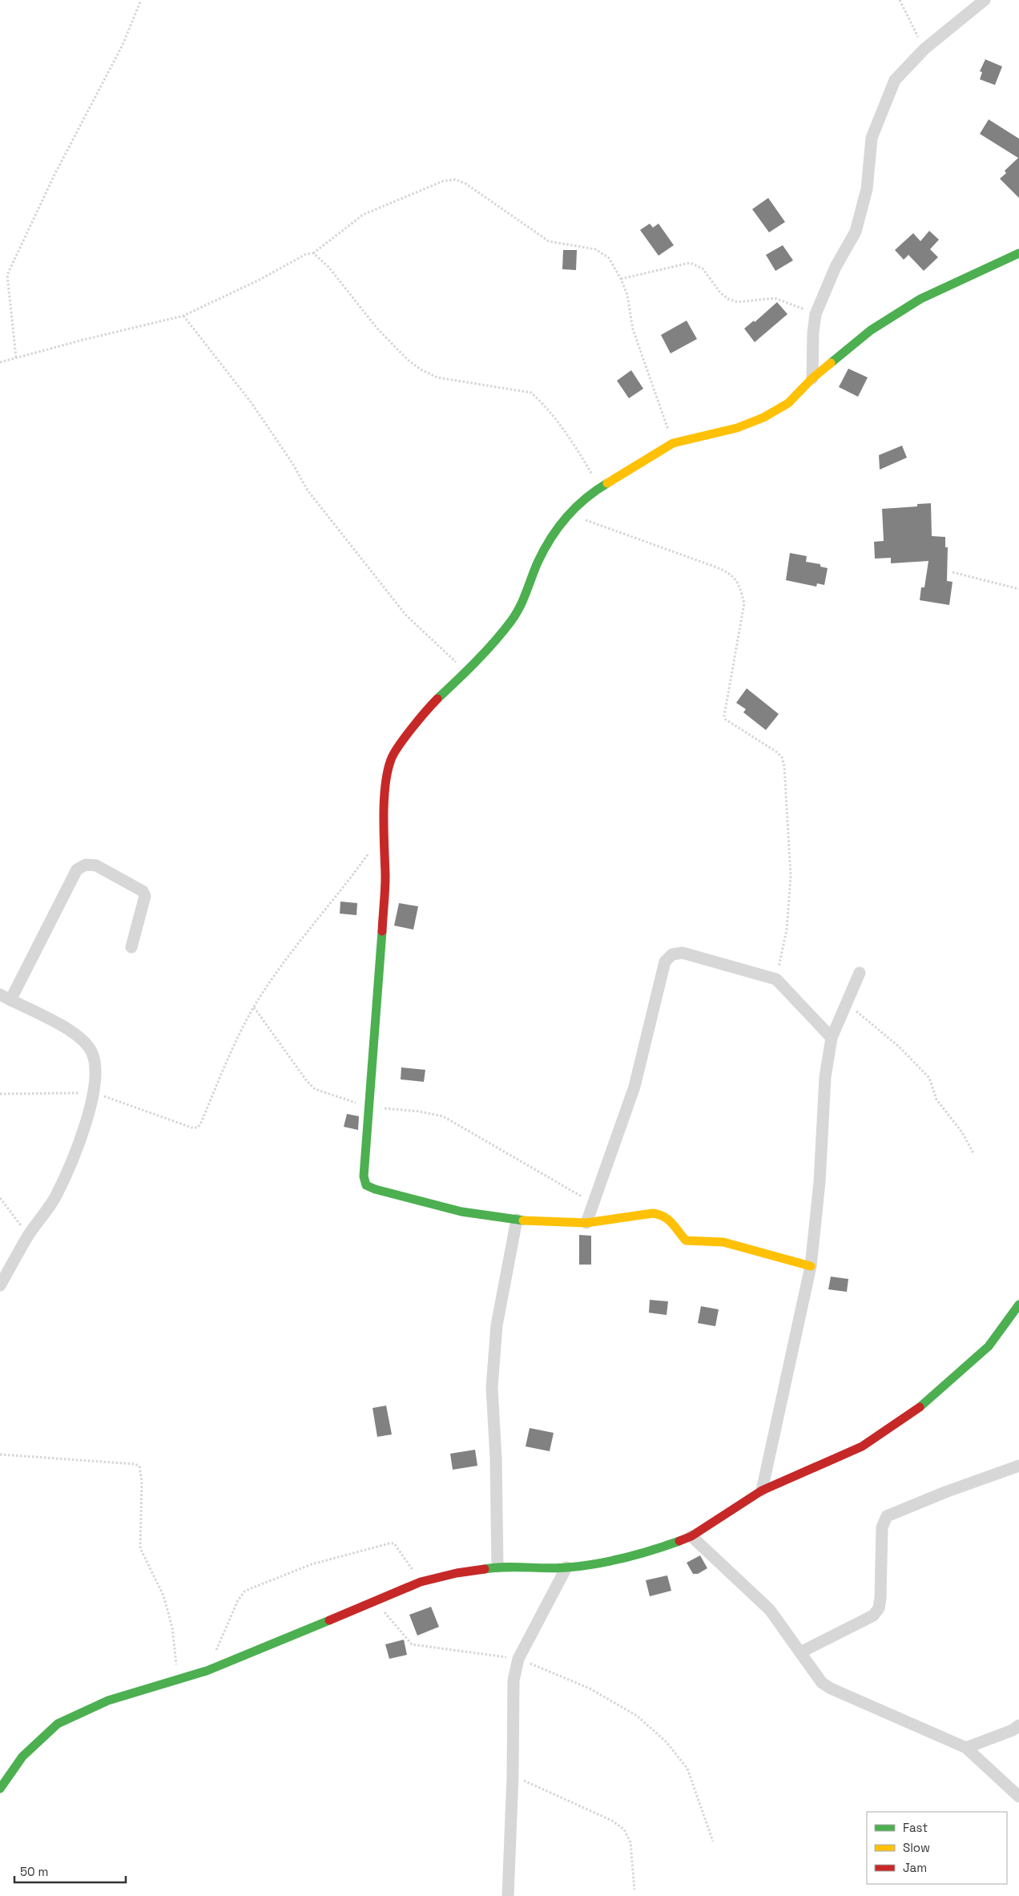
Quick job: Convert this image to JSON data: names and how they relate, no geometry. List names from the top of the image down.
{
  "legend": ["Fast", "Slow", "Jam"],
  "scale_bar": "50 m"
}
